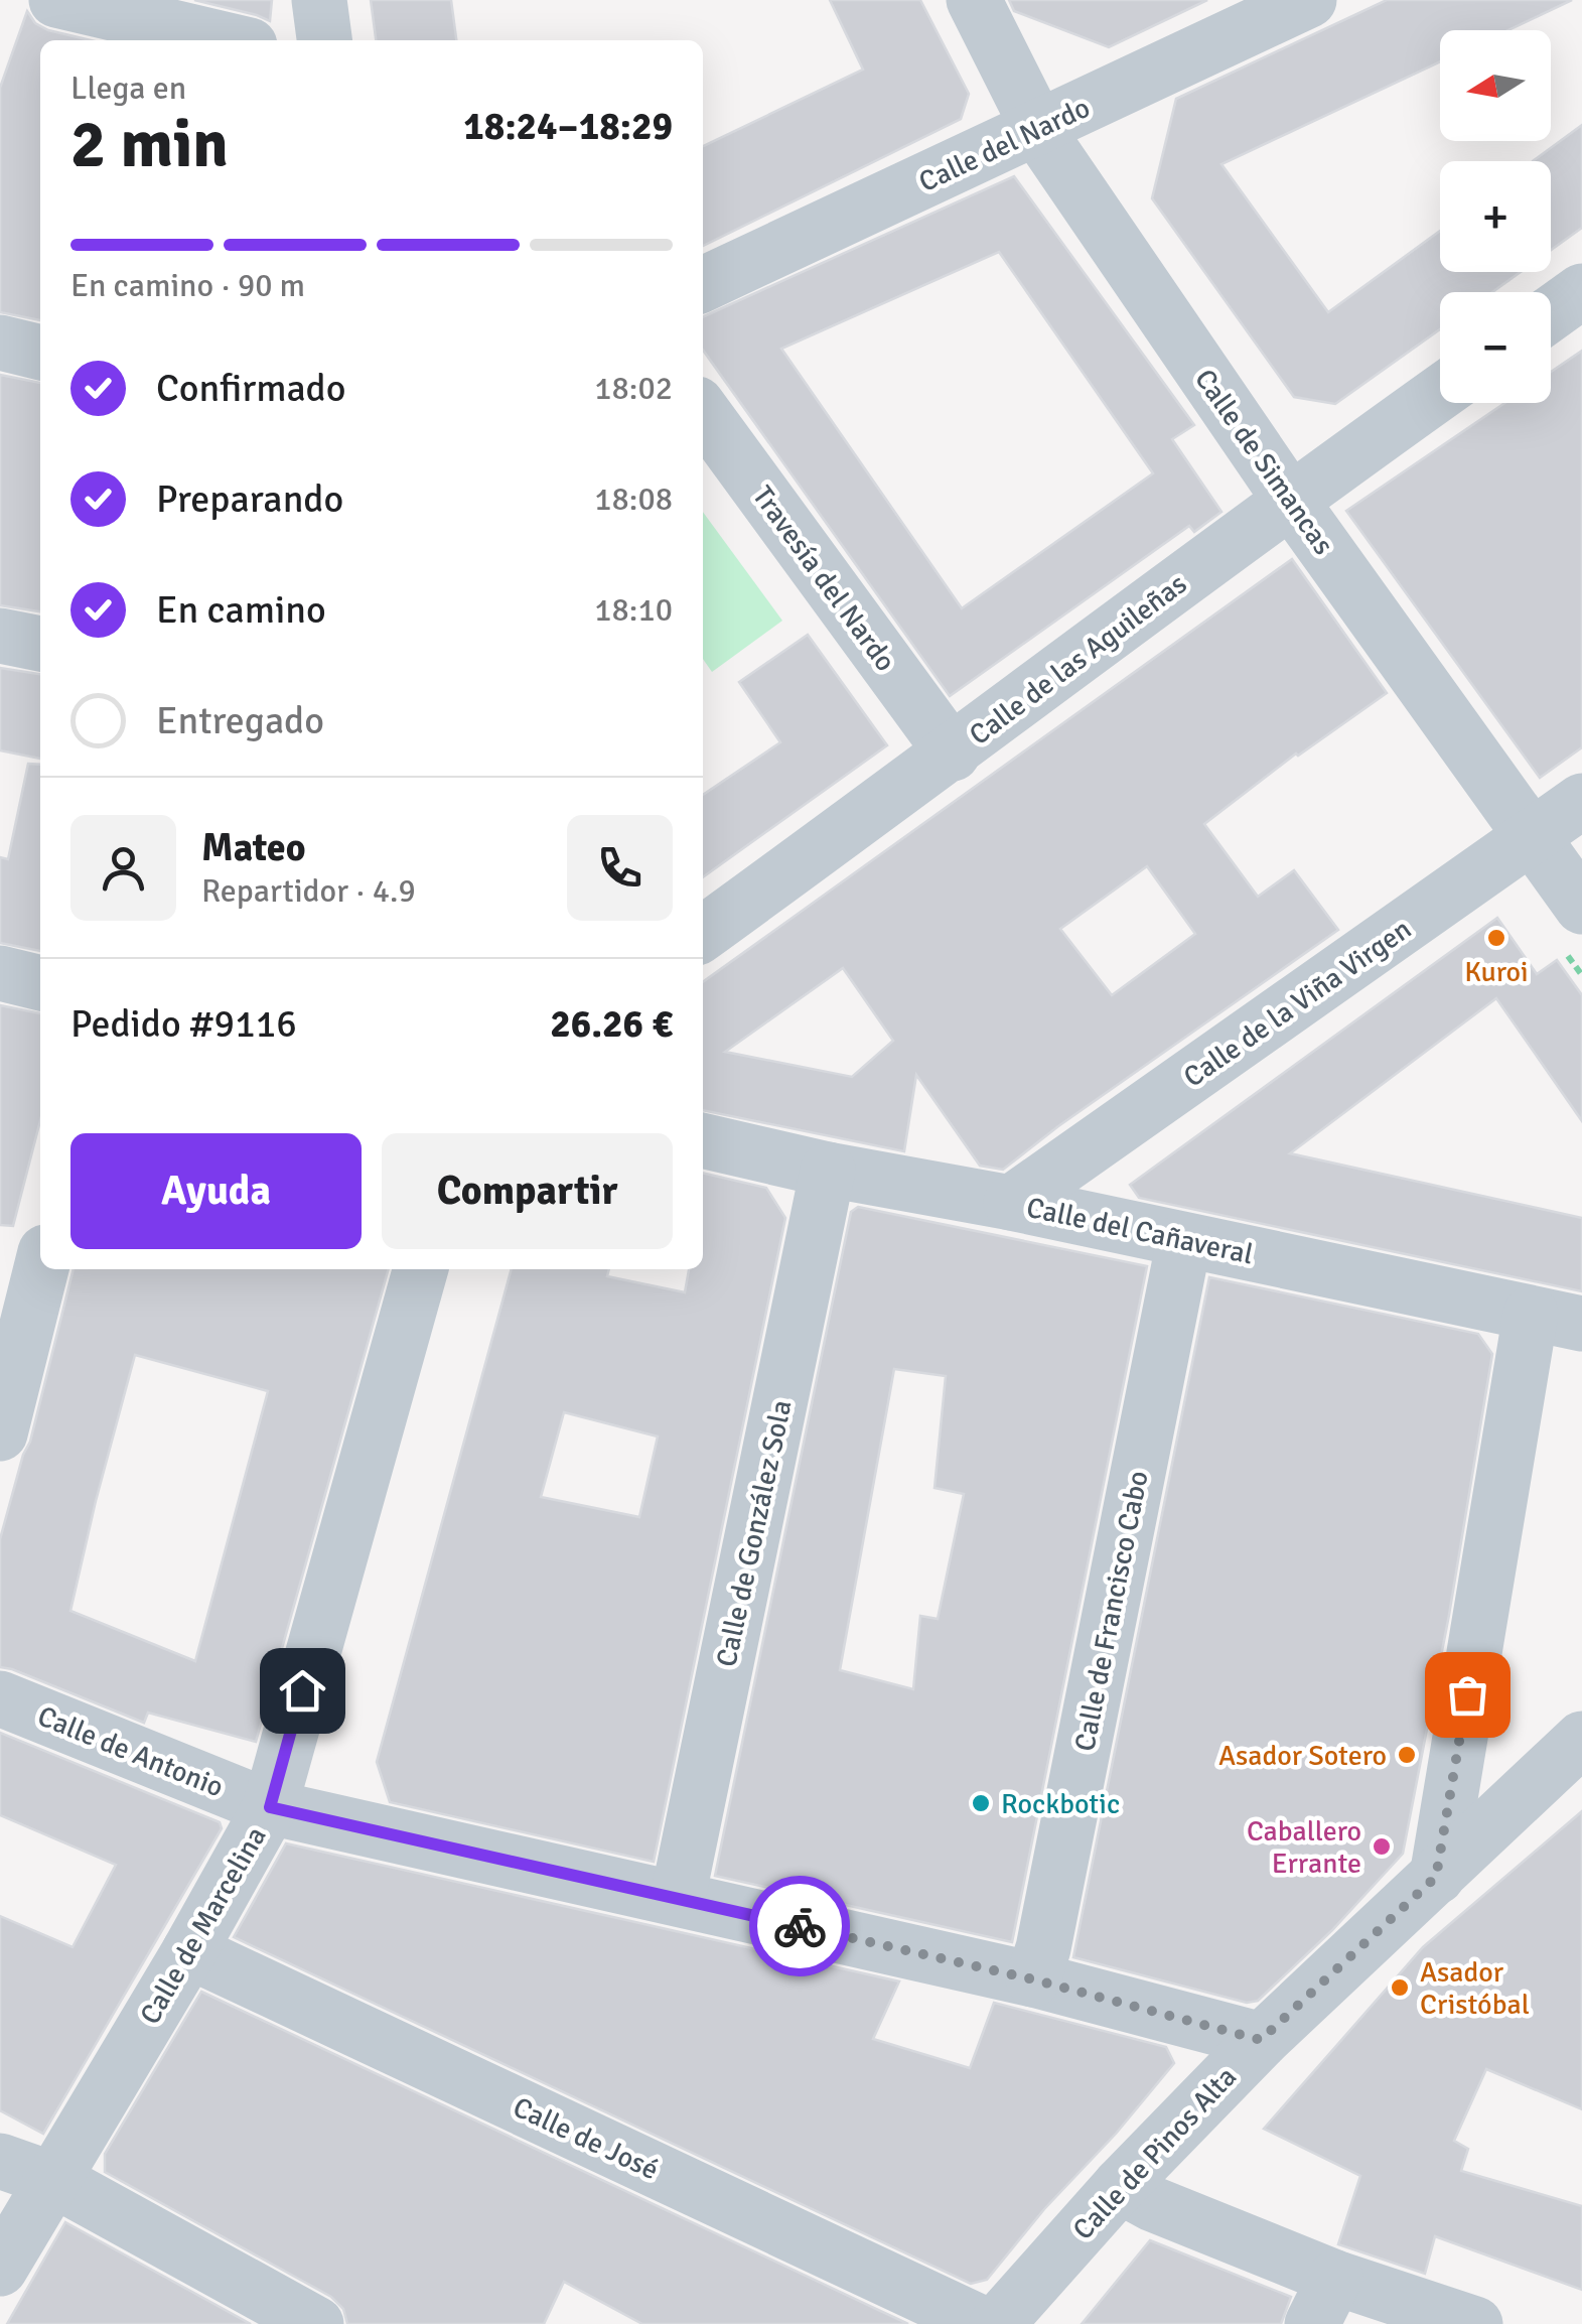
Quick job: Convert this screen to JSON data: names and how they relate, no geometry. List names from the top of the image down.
{
  "streets": {
    "street": [
      "Calle del Nardo",
      "Calle de Simancas",
      "Travesía del Nardo",
      "Calle de las Aguileñas",
      "Calle de la Viña Virgen",
      "Calle del Cañaveral",
      "Calle de González Sola",
      "Calle de Francisco Cabo",
      "Calle de Antonio",
      "Calle de Marcelina",
      "Calle de José",
      "Calle de Pinos Alta"
    ]
  },
  "crossings": [
    ["Calle del Nardo", "Calle de Simancas"],
    ["Calle de Simancas", "Calle de las Aguileñas"],
    ["Calle de Simancas", "Calle de la Viña Virgen"],
    ["Travesía del Nardo", "Calle de las Aguileñas"],
    ["Calle de la Viña Virgen", "Calle del Cañaveral"],
    ["Calle del Cañaveral", "Calle de González Sola"],
    ["Calle del Cañaveral", "Calle de Francisco Cabo"],
    ["Calle de González Sola", "Calle de Antonio"],
    ["Calle de Francisco Cabo", "Calle de Antonio"],
    ["Calle de Antonio", "Calle de Marcelina"],
    ["Calle de Antonio", "Calle de Pinos Alta"],
    ["Calle de Marcelina", "Calle de José"]
  ],
  "places": [
    "Kuroi",
    "Asador Sotero",
    "Rockbotic",
    "Caballero Errante",
    "Asador Cristóbal"
  ],
  "north": "left",
  "page": {
    "map_buttons": ["+", "−"],
    "heading": ["2 min", "Llega en", "18:24–18:29"],
    "panel": [
      "Mateo",
      "Repartidor · 4.9",
      "Pedido #9116",
      "26.26 €"
    ],
    "bar": "En camino · 90 m",
    "list": [
      ["Confirmado", "18:02"],
      ["Preparando", "18:08"],
      ["En camino", "18:10"],
      "Entregado"
    ],
    "buttons": ["Ayuda", "Compartir"]
  }
}
